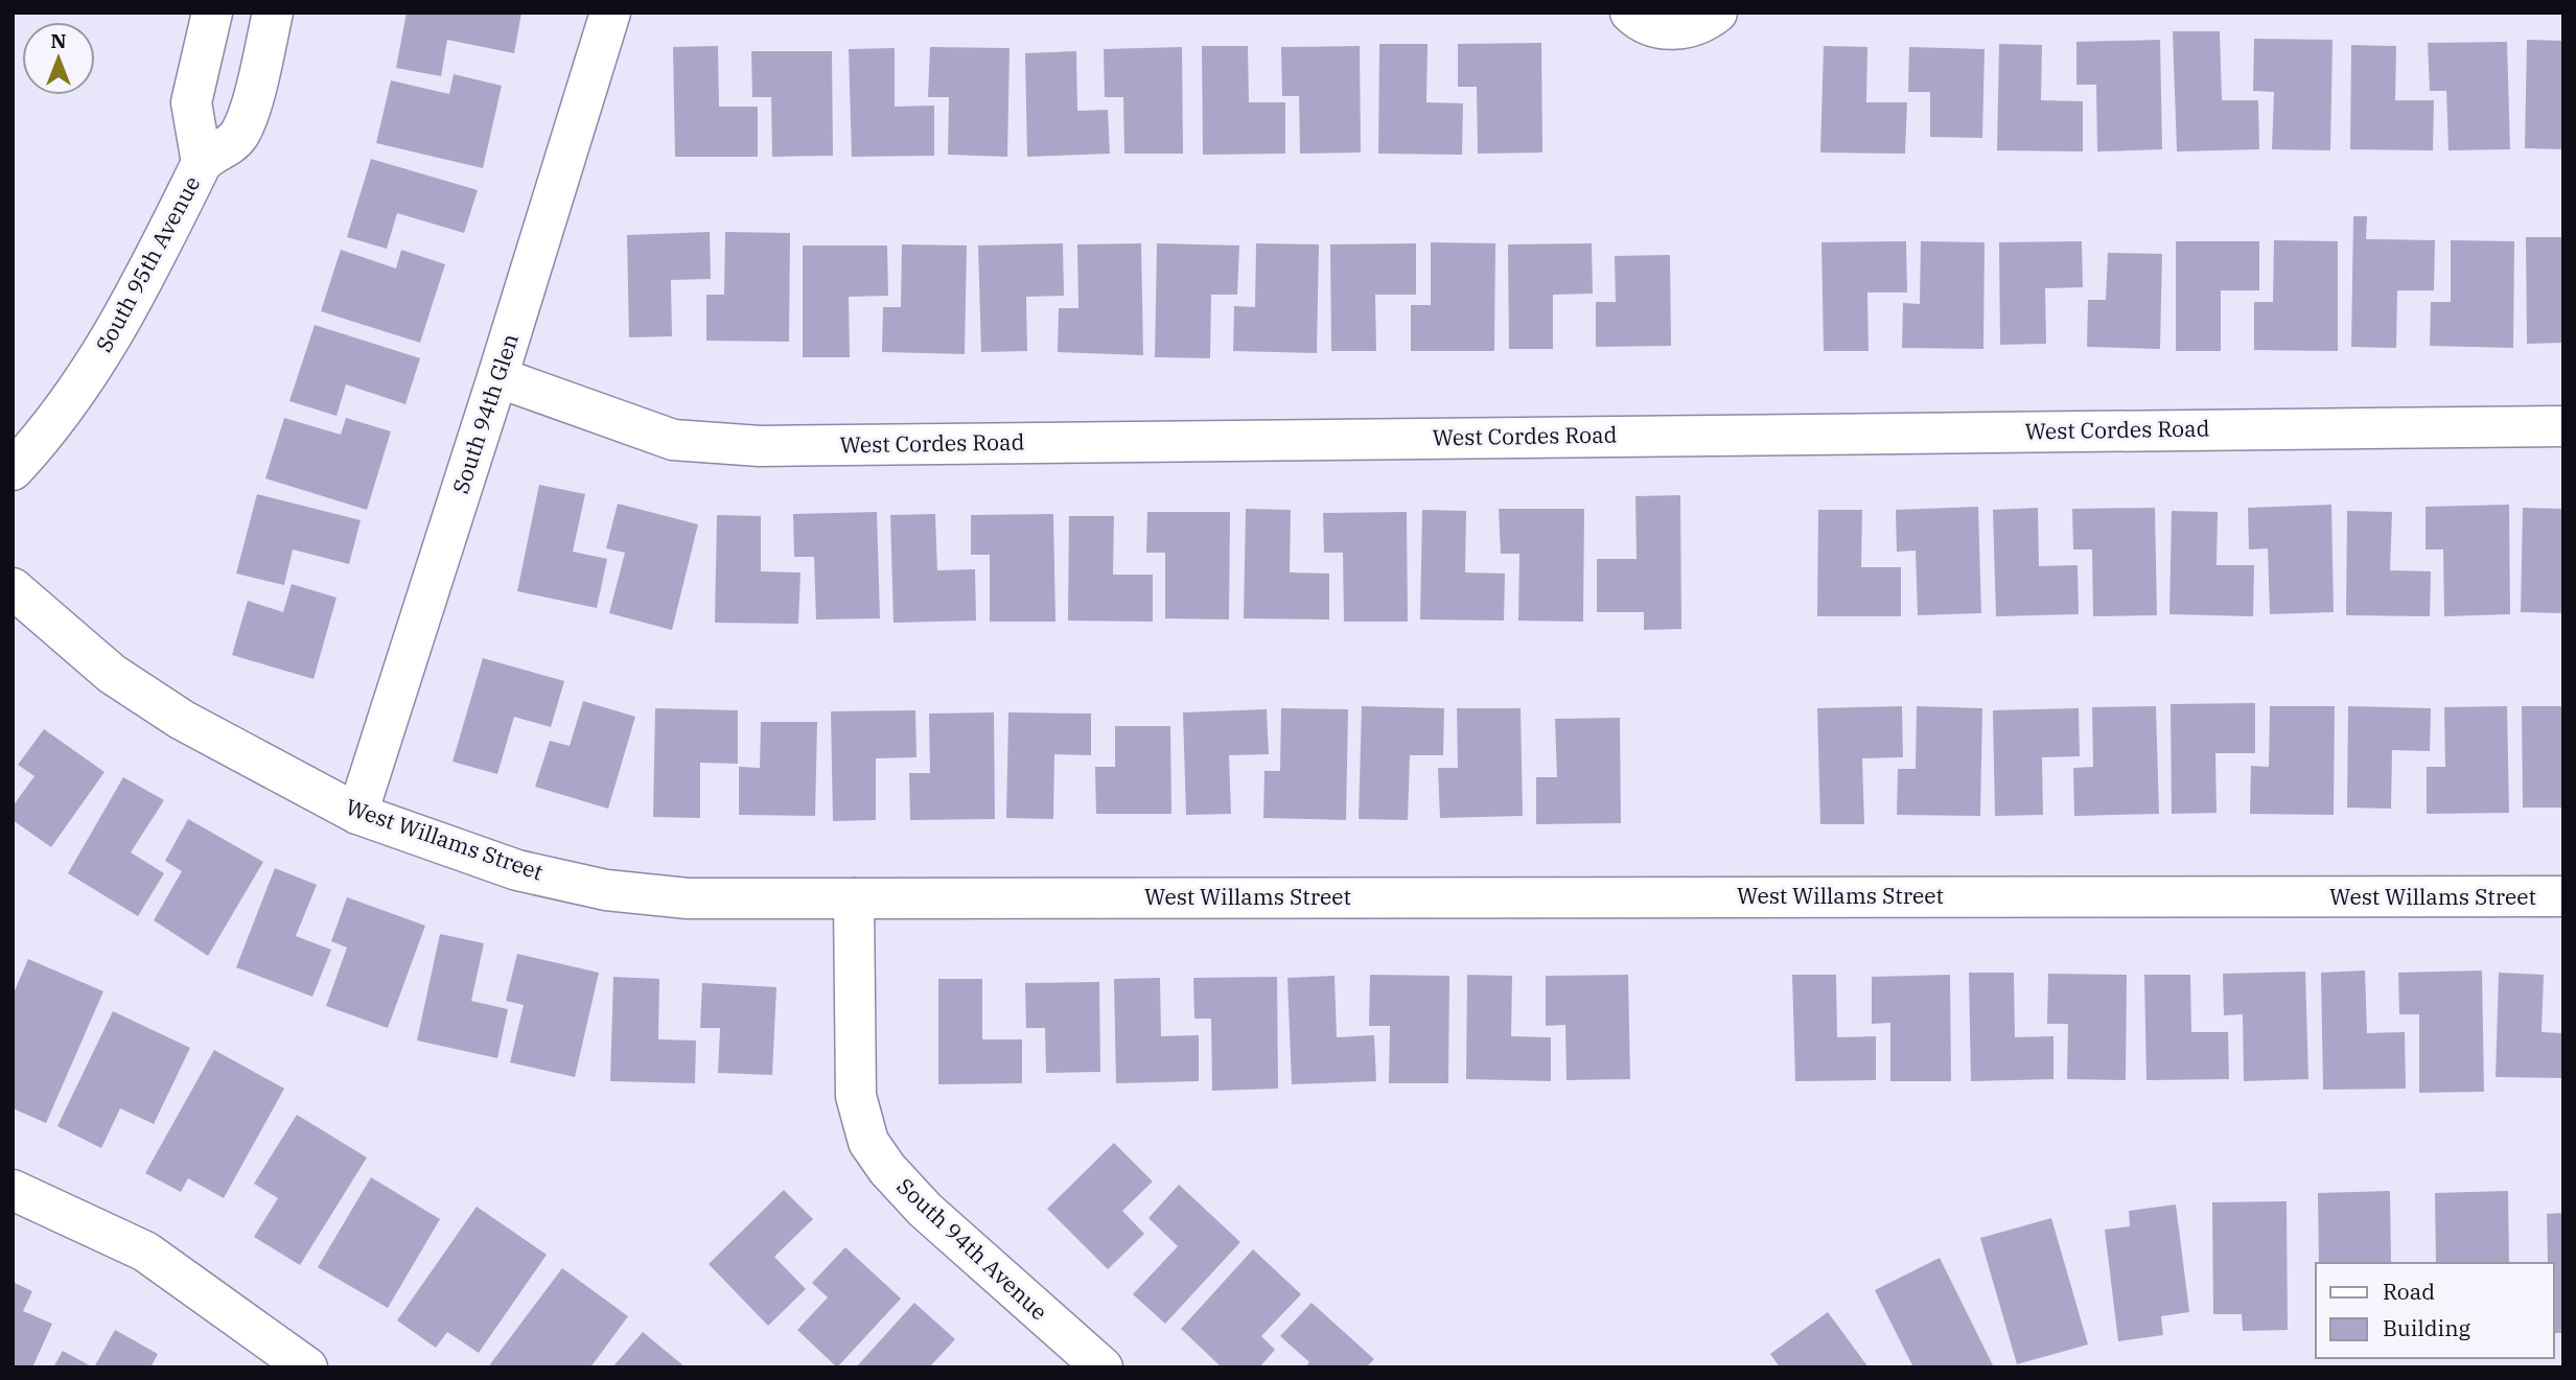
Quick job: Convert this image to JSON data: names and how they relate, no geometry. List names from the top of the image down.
{
  "streets": {
    "street": [
      "South 95th Avenue",
      "South 94th Glen",
      "West Cordes Road",
      "West Willams Street",
      "South 94th Avenue"
    ]
  },
  "crossings": [
    ["South 94th Glen", "West Cordes Road"],
    ["South 94th Glen", "West Willams Street"],
    ["West Willams Street", "South 94th Avenue"]
  ],
  "legend": ["Road", "Building"],
  "north": "top"
}
